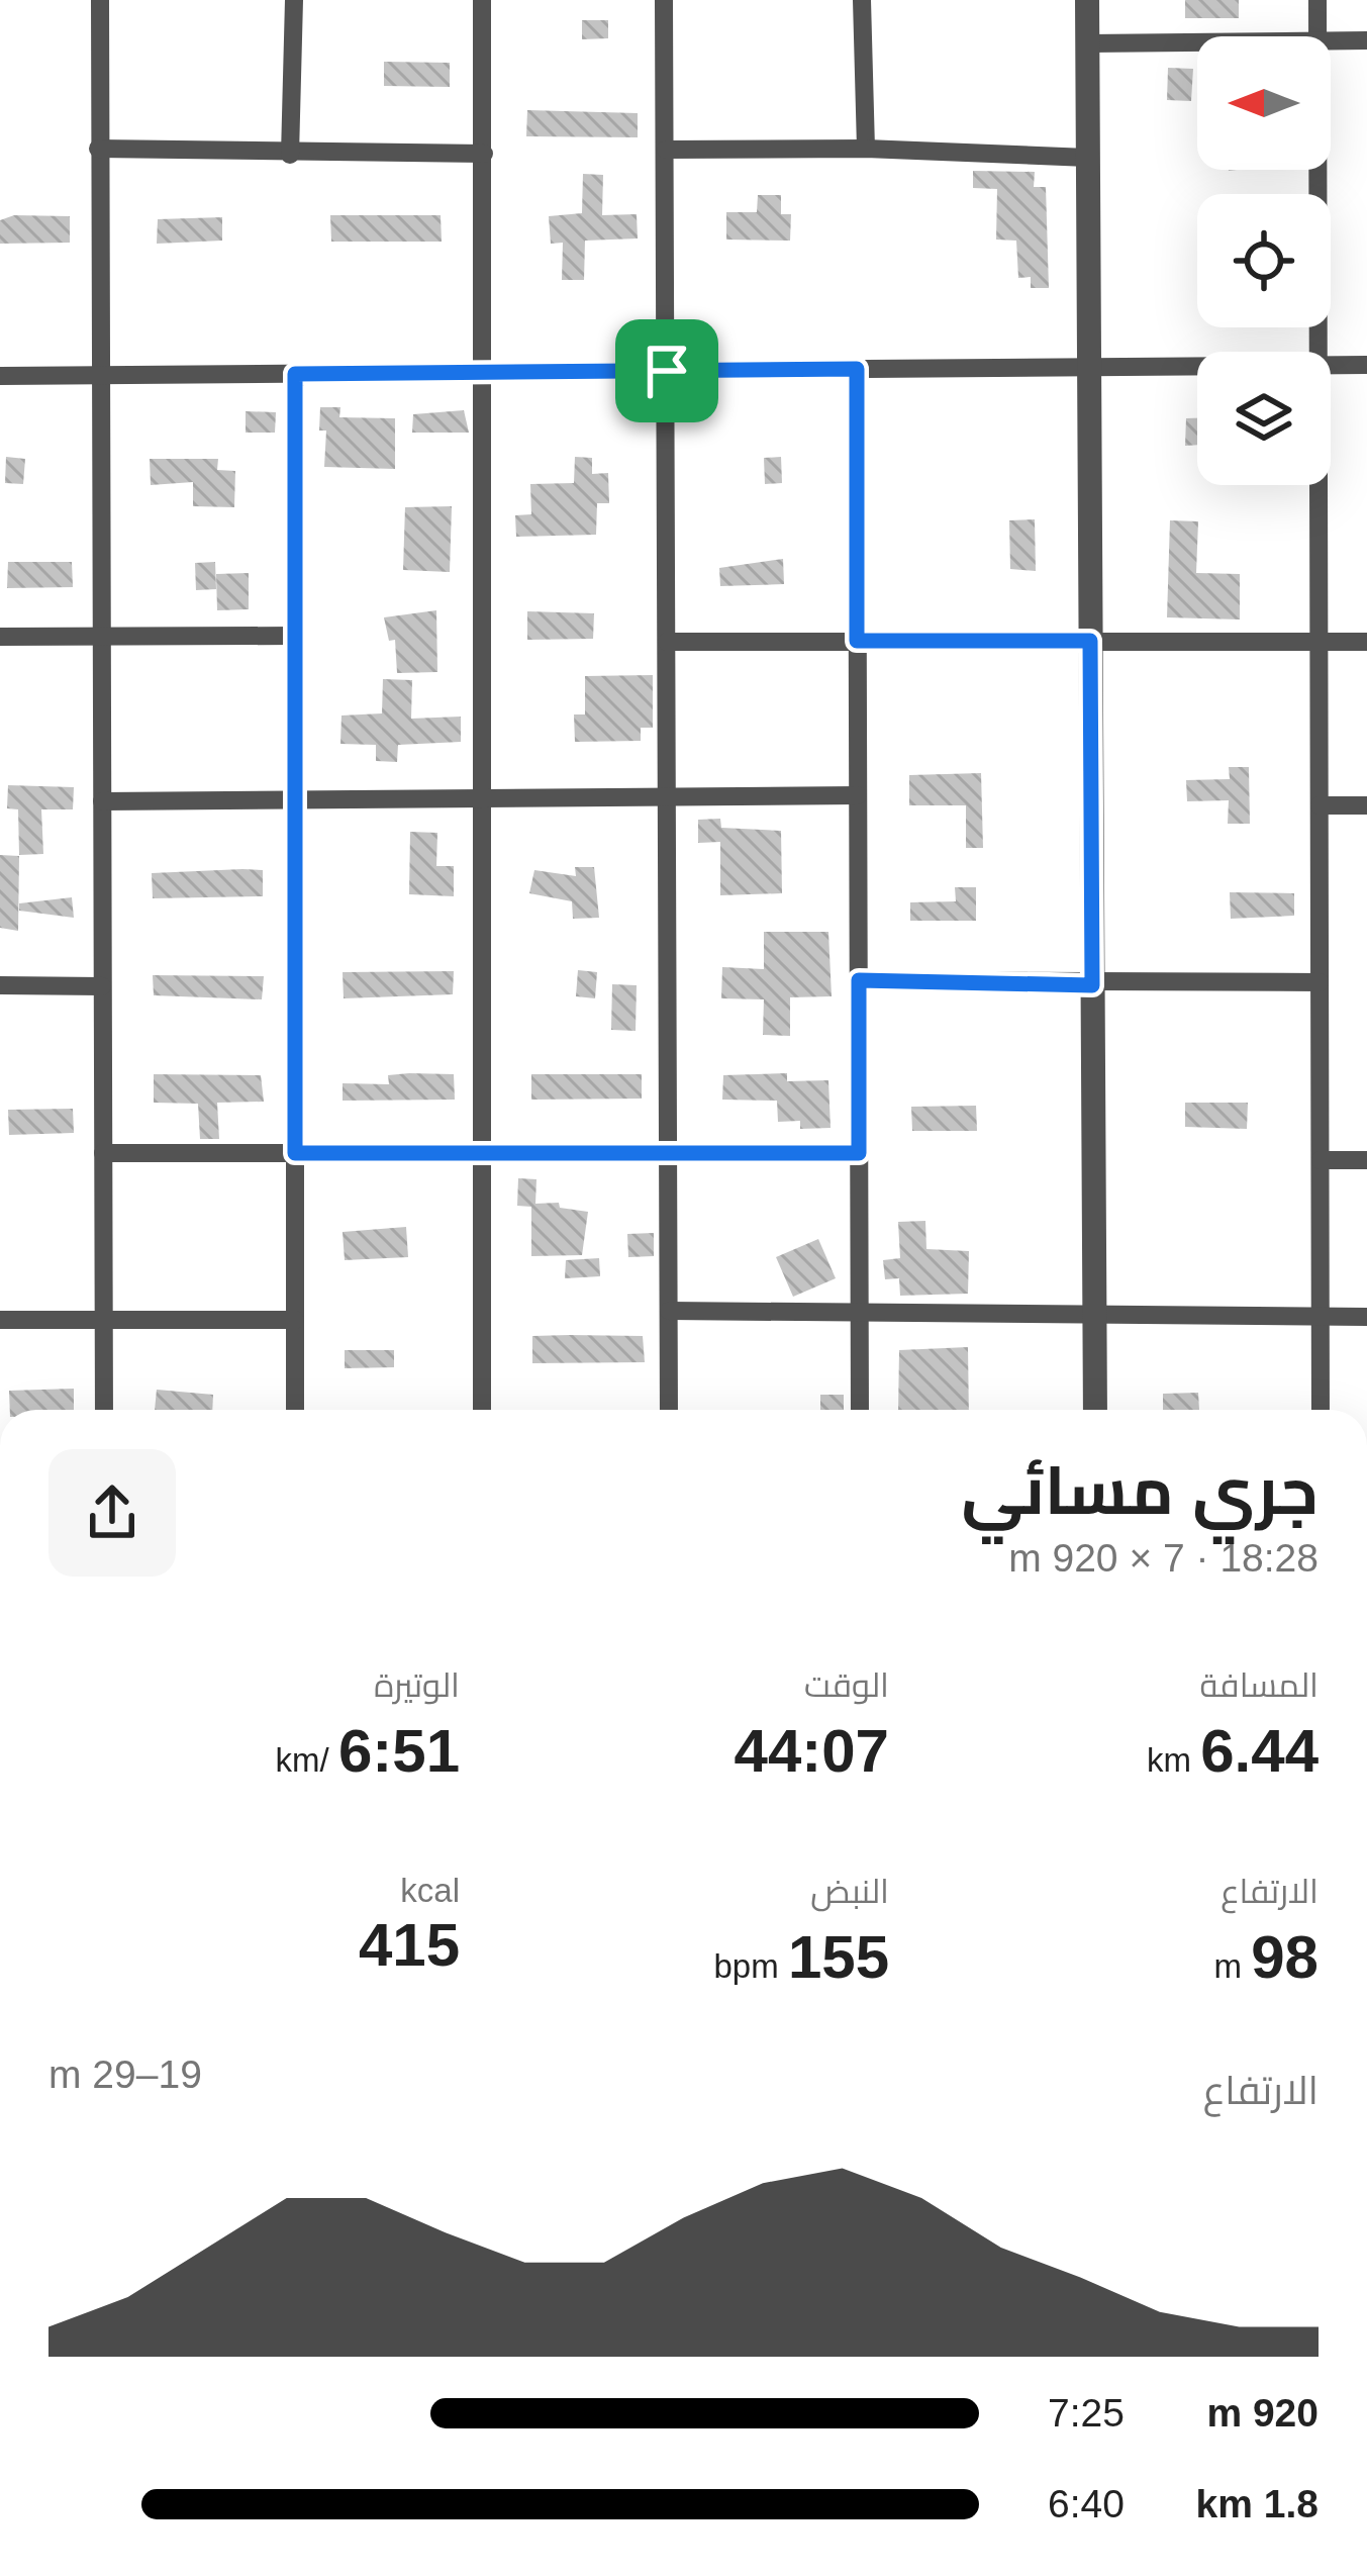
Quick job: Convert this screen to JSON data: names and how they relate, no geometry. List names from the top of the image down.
{
  "north": "left",
  "page": {
    "heading": ["جري مسائي", "18:28 · 7 × 920 m"],
    "stats": [
      ["المسافة", "6.44 km"],
      ["الوقت", "44:07"],
      ["الوتيرة", "6:51 /km"],
      ["الارتفاع", "98 m"],
      ["النبض", "155 bpm"],
      ["kcal", "415"]
    ],
    "chart": ["الارتفاع", "19–29 m"],
    "list": [
      {
        "name": "920 m",
        "note": "7:25"
      },
      {
        "name": "1.8 km",
        "note": "6:40"
      }
    ]
  }
}
